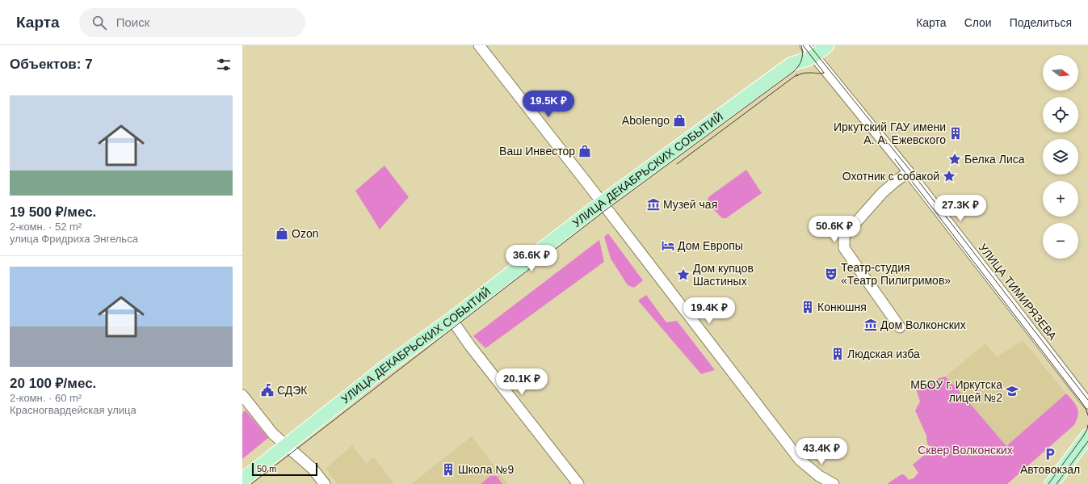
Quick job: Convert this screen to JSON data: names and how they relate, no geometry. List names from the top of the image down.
{
  "streets": {
    "main road": ["УЛИЦА ДЕКАБРЬСКИХ СОБЫТИЙ"],
    "street": ["УЛИЦА ТИМИРЯЗЕВА"]
  },
  "crossings": [
    ["УЛИЦА ДЕКАБРЬСКИХ СОБЫТИЙ", "УЛИЦА ТИМИРЯЗЕВА"]
  ],
  "parks": ["Сквер Волконских"],
  "places": {
    "shop": ["Abolengo", "Ваш Инвестор", "Ozon"],
    "building": [
      "Иркутский ГАУ имени А. А. Ежевского",
      "Конюшня",
      "Людская изба",
      "Школа №9"
    ],
    "place": ["Белка Лиса", "Охотник с собакой", "Дом купцов Шастиных"],
    "museum": ["Музей чая", "Дом Волконских"],
    "hotel": ["Дом Европы"],
    "theatre": ["Театр-студия «Театр Пилигримов»"],
    "public building": ["СДЭК"],
    "school or university": ["МБОУ г. Иркутска лицей №2"],
    "parking": ["Автовокзал"]
  },
  "scale_bar": "50 m",
  "north": "right",
  "page": {
    "header": "Карта",
    "search": "Поиск",
    "nav": ["Карта", "Слои", "Поделиться"],
    "heading": "Объектов: 7",
    "map_buttons": ["+", "−"],
    "list": [
      {
        "name": "19 500 ₽/мес.",
        "note": "2-комн. · 52 m² · улица Фридриха Энгельса"
      },
      {
        "name": "20 100 ₽/мес.",
        "note": "2-комн. · 60 m² · Красногвардейская улица"
      }
    ],
    "price": [
      "19.5K ₽",
      "27.3K ₽",
      "50.6K ₽",
      "36.6K ₽",
      "19.4K ₽",
      "20.1K ₽",
      "43.4K ₽"
    ],
    "scale": "50 m"
  }
}
